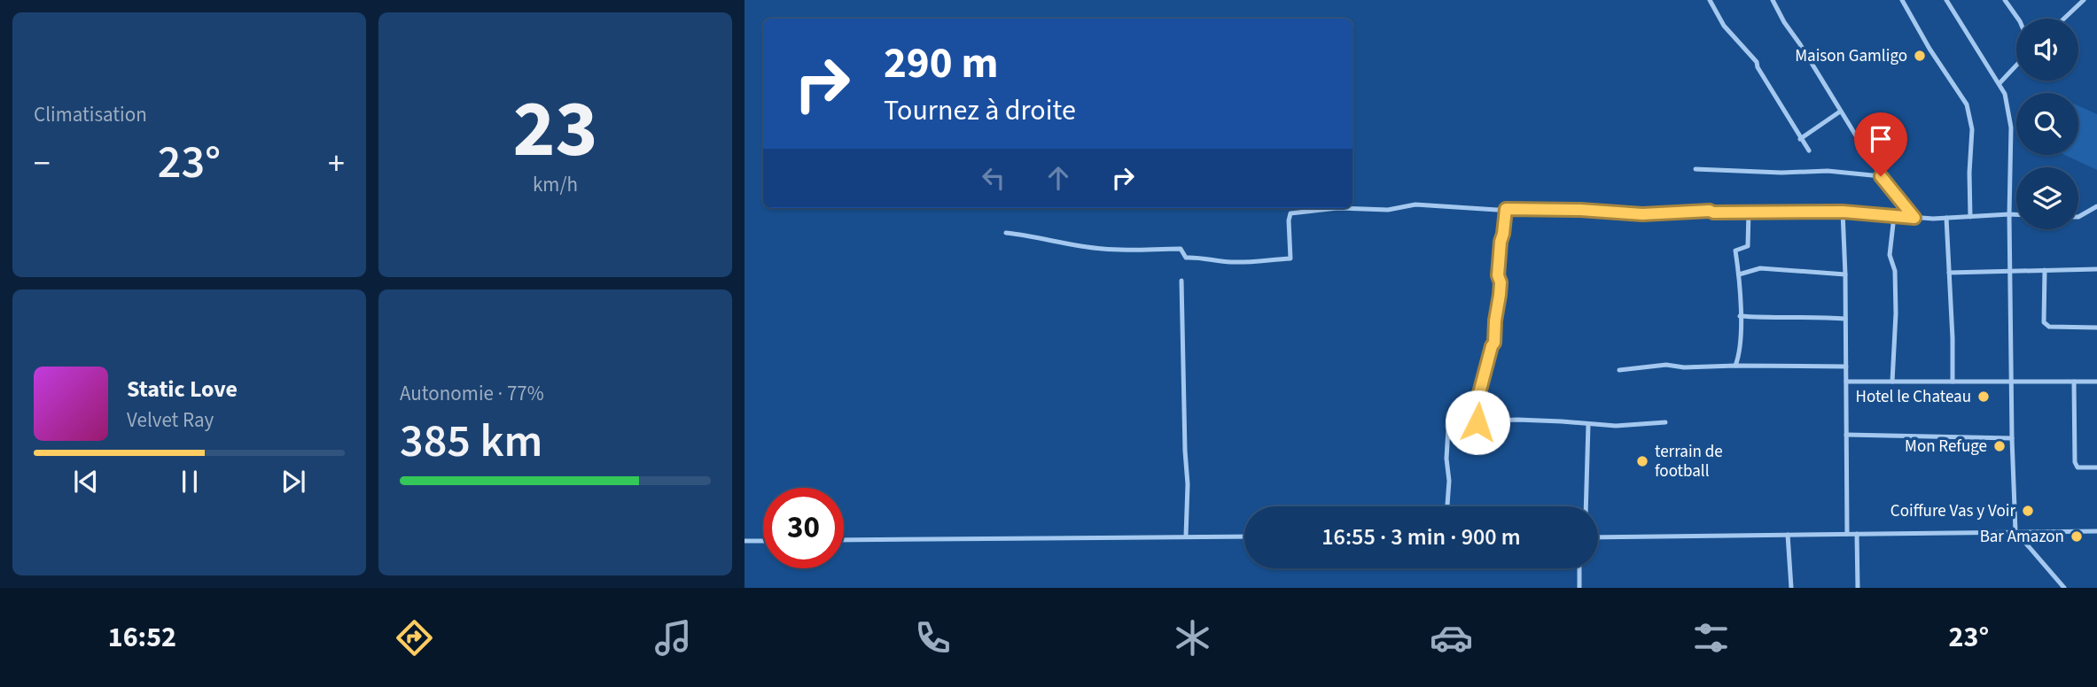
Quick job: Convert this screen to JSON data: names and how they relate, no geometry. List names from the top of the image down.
{
  "places": [
    "Maison Gamligo",
    "Hotel le Chateau",
    "Mon Refuge",
    "terrain de football",
    "Coiffure Vas y Voir",
    "Bar Amazon"
  ],
  "page": {
    "tile": [
      "Climatisation",
      ["23", "km/h"],
      ["Autonomie · 77%", "385 km"]
    ],
    "turn": ["290 m", "Tournez à droite"],
    "heat": ["−", "23°", "+"],
    "song": ["Static Love", "Velvet Ray"],
    "limit": "30",
    "trip": "16:55 · 3 min · 900 m",
    "tabs": ["16:52", "23°"]
  }
}
